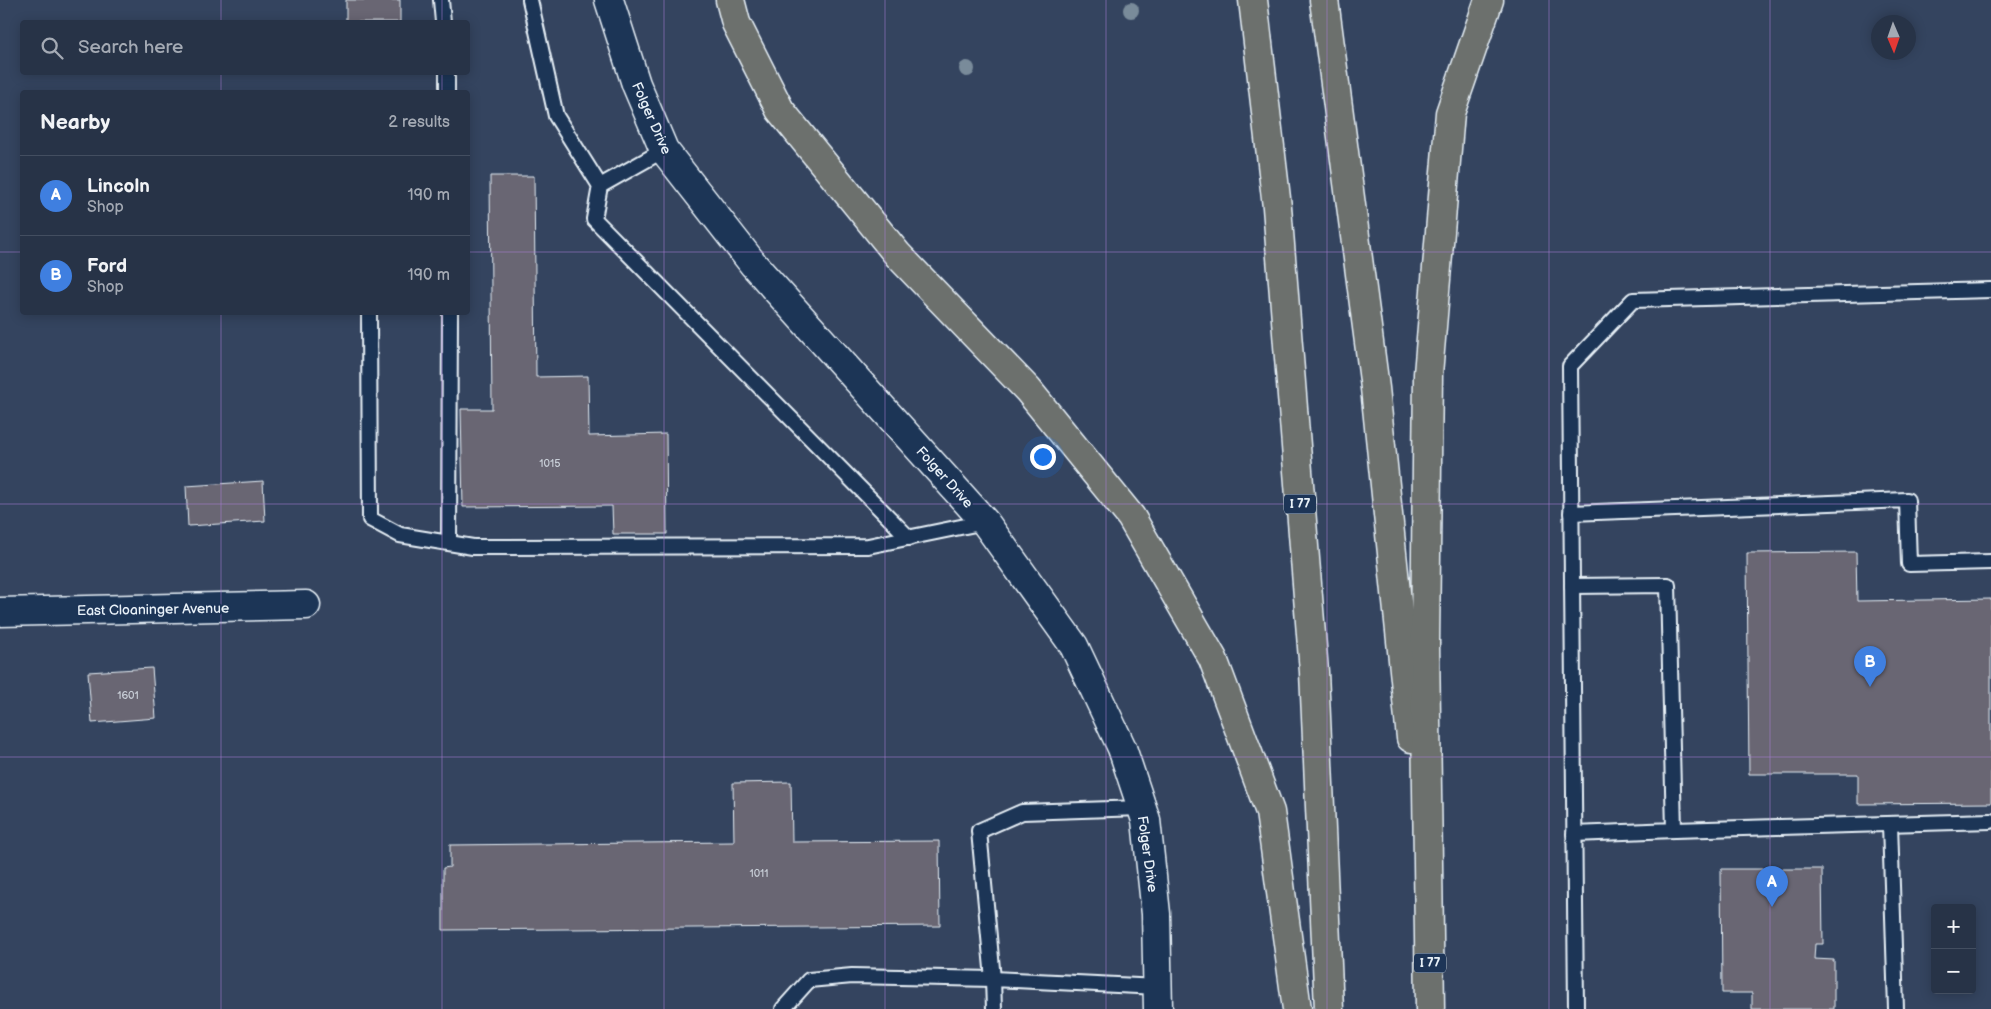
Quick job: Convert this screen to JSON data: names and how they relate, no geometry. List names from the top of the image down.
{
  "streets": {
    "highway": ["I 77"],
    "street": ["Folger Drive", "East Cloaninger Avenue"]
  },
  "house_numbers": ["1015", "1601", "1011"],
  "north": "bottom",
  "page": {
    "search": "Search here",
    "heading": ["Nearby", "2 results"],
    "list": [
      {
        "mark": "A",
        "name": "Lincoln",
        "note": "Shop",
        "value": "190 m"
      },
      {
        "mark": "B",
        "name": "Ford",
        "note": "Shop",
        "value": "190 m"
      }
    ],
    "pins": ["B", "A"],
    "map_buttons": ["+", "−"]
  }
}
